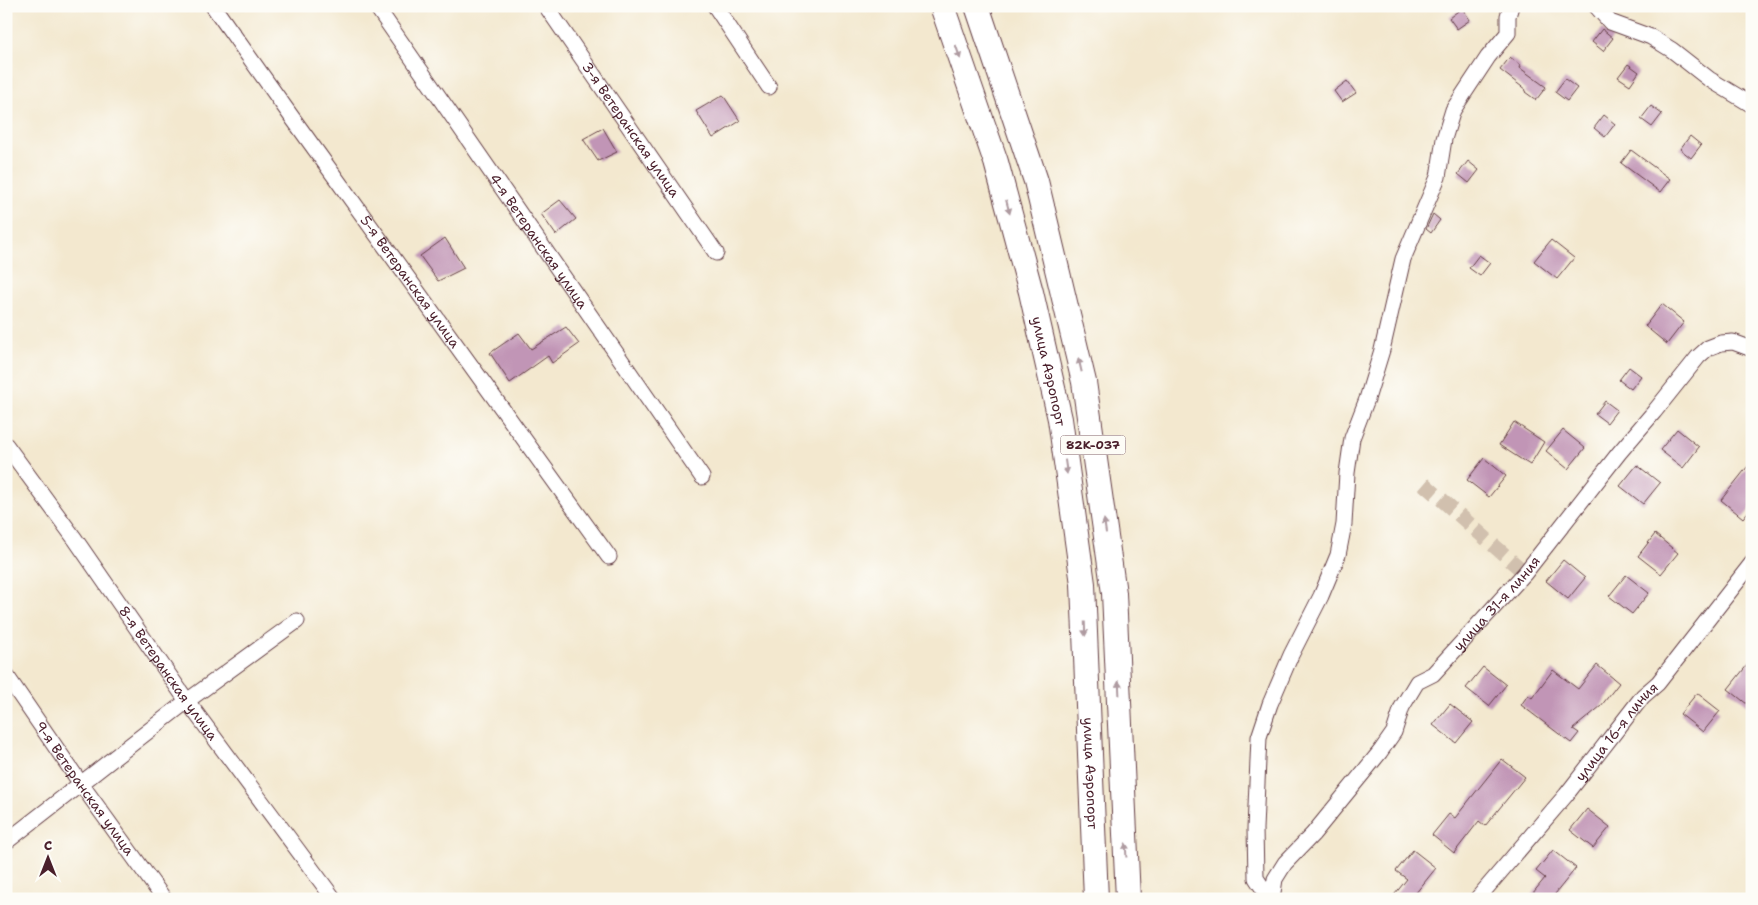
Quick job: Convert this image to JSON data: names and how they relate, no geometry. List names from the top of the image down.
{
  "streets": {
    "main road": ["улица Аэропорт", "82К-037"],
    "street": [
      "3-я Ветеранская улица",
      "4-я Ветеранская улица",
      "5-я Ветеранская улица",
      "улица 31-я линия",
      "8-я Ветеранская улица",
      "улица 16-я линия",
      "9-я Ветеранская улица"
    ]
  },
  "north": "top"
}
